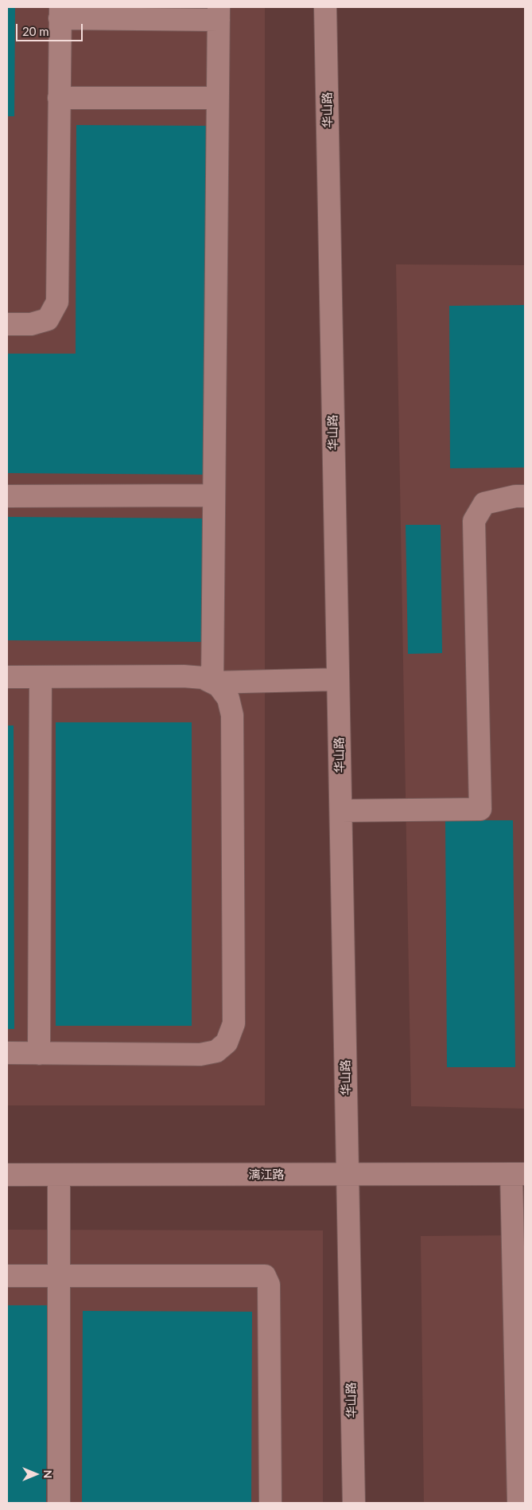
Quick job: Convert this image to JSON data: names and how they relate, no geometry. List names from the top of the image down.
{
  "streets": {
    "street": ["华山路", "漓江路"]
  },
  "crossings": [
    ["华山路", "漓江路"]
  ],
  "scale_bar": "20 m",
  "north": "right"
}
